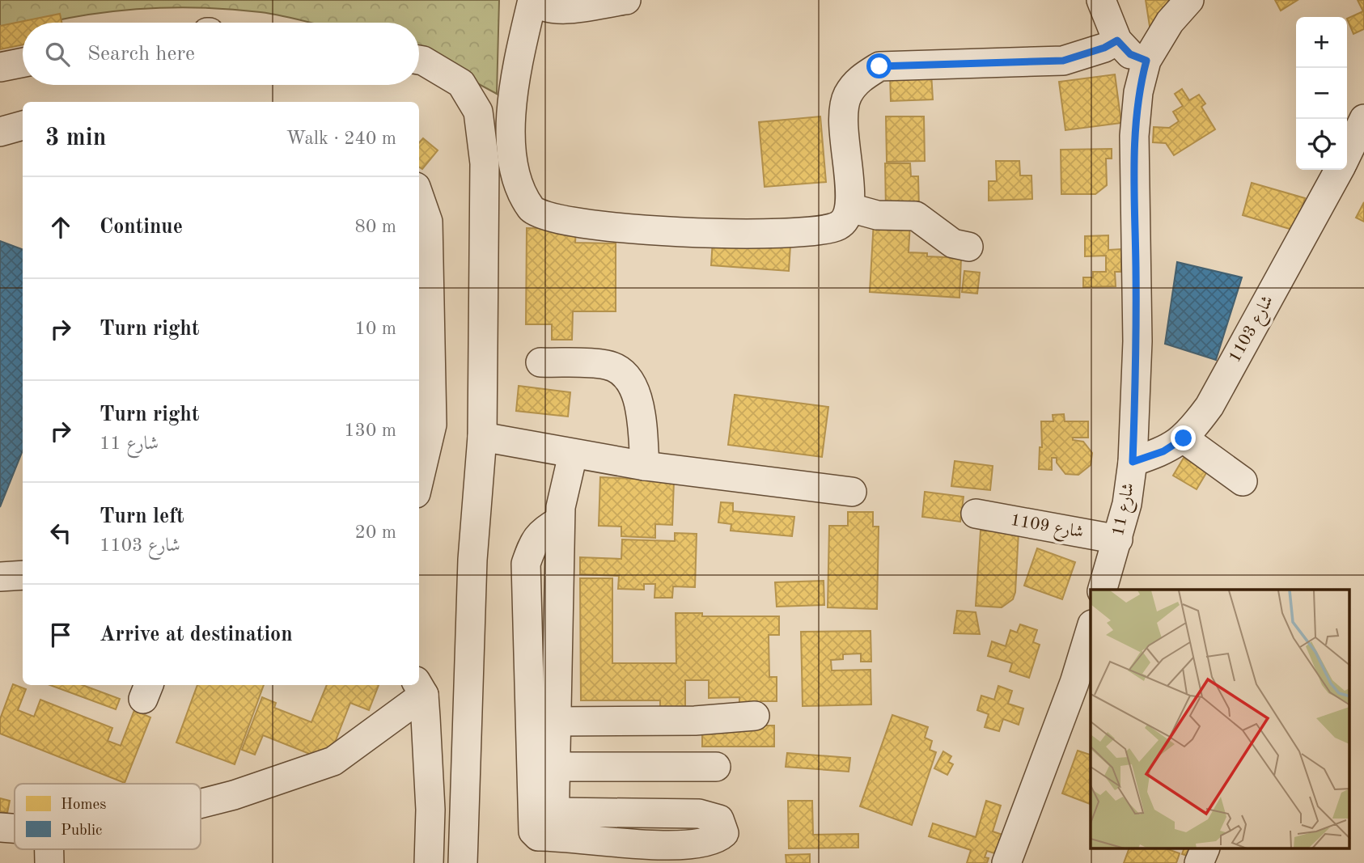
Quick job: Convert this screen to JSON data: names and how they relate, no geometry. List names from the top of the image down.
{
  "streets": {
    "street": ["شارع 1103", "شارع 11", "شارع 1109"]
  },
  "crossings": [
    ["شارع 1103", "شارع 11"],
    ["شارع 11", "شارع 1109"]
  ],
  "legend": ["Homes", "Public"],
  "page": {
    "map_buttons": ["+", "−"],
    "search": "Search here",
    "heading": ["3 min", "Walk · 240 m"],
    "list": [
      ["Continue", "80 m"],
      ["Turn right", "10 m"],
      ["Turn right", "شارع 11", "130 m"],
      ["Turn left", "شارع 1103", "20 m"],
      "Arrive at destination"
    ]
  }
}
